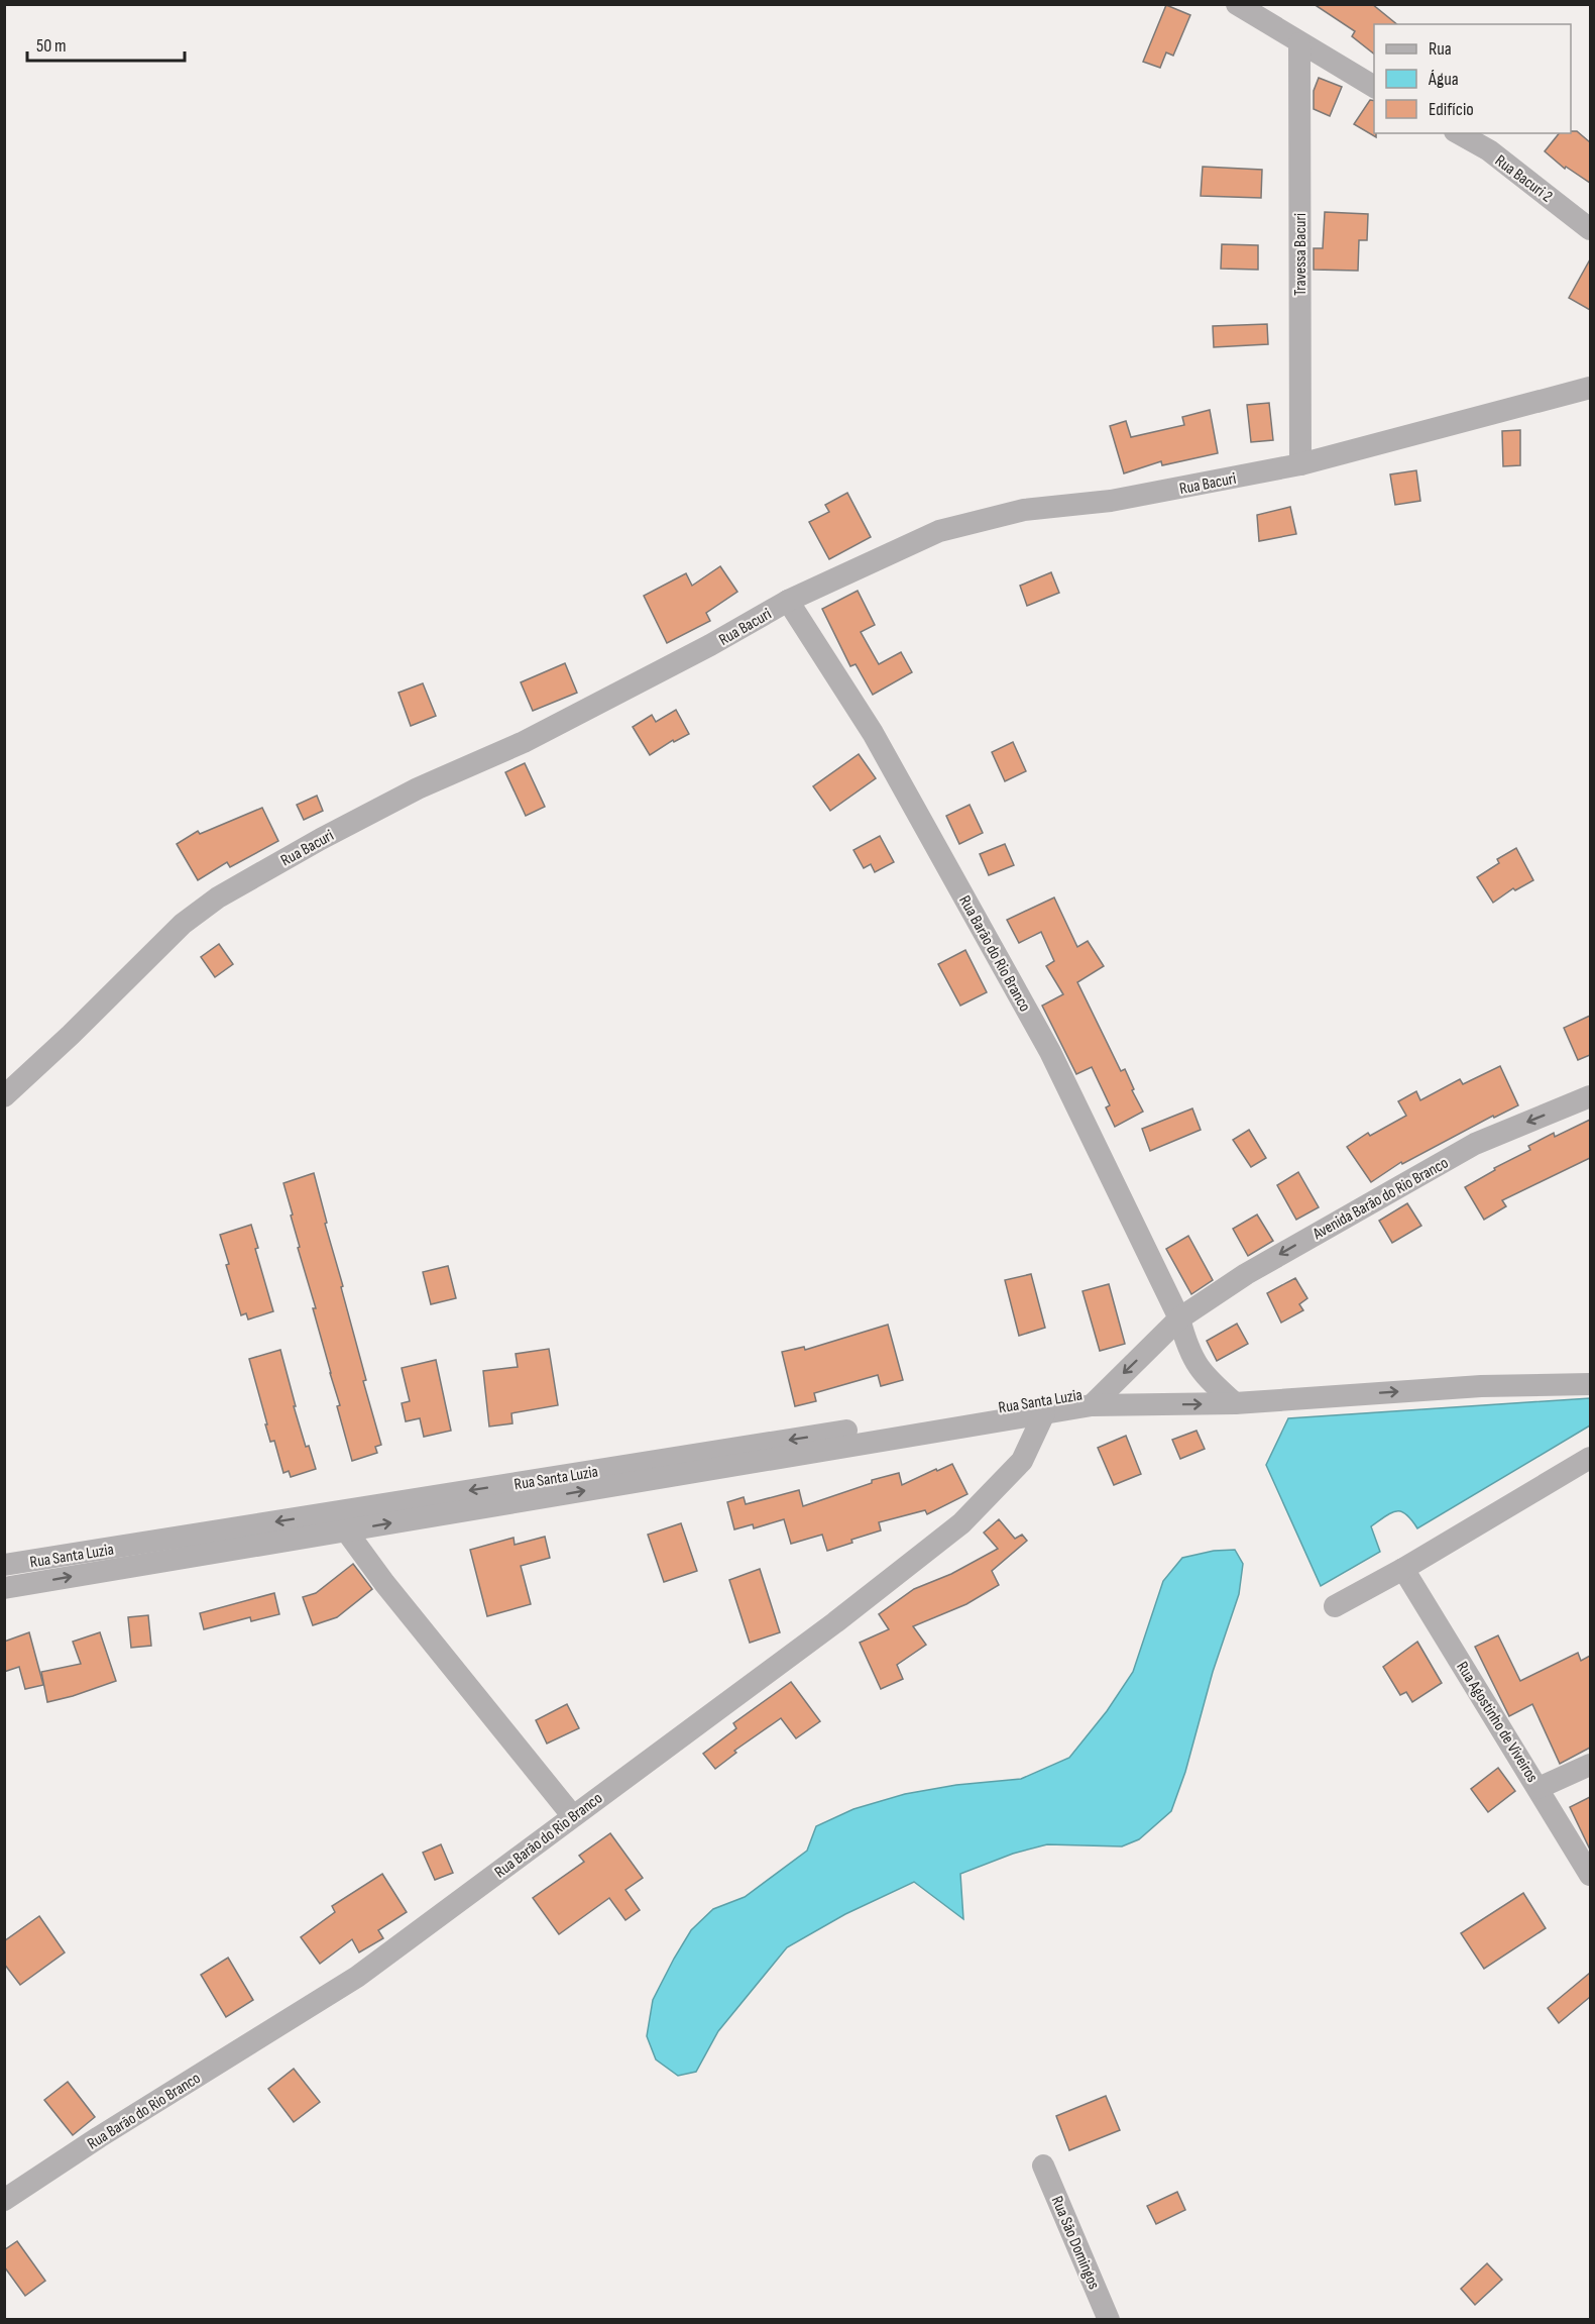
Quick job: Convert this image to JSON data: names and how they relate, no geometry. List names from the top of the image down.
{
  "streets": {
    "street": [
      "Rua Bacuri 2",
      "Travessa Bacuri",
      "Rua Bacuri",
      "Rua Barão do Rio Branco",
      "Avenida Barão do Rio Branco",
      "Rua Santa Luzia",
      "Rua Agostinho de Viveiros",
      "Rua São Domingos"
    ]
  },
  "crossings": [
    ["Travessa Bacuri", "Rua Bacuri"],
    ["Rua Bacuri", "Rua Barão do Rio Branco"],
    ["Rua Barão do Rio Branco", "Avenida Barão do Rio Branco"],
    ["Rua Barão do Rio Branco", "Rua Santa Luzia"],
    ["Avenida Barão do Rio Branco", "Rua Santa Luzia"]
  ],
  "one_way": ["Avenida Barão do Rio Branco"],
  "legend": ["Rua", "Água", "Edifício"],
  "scale_bar": "50 m"
}
